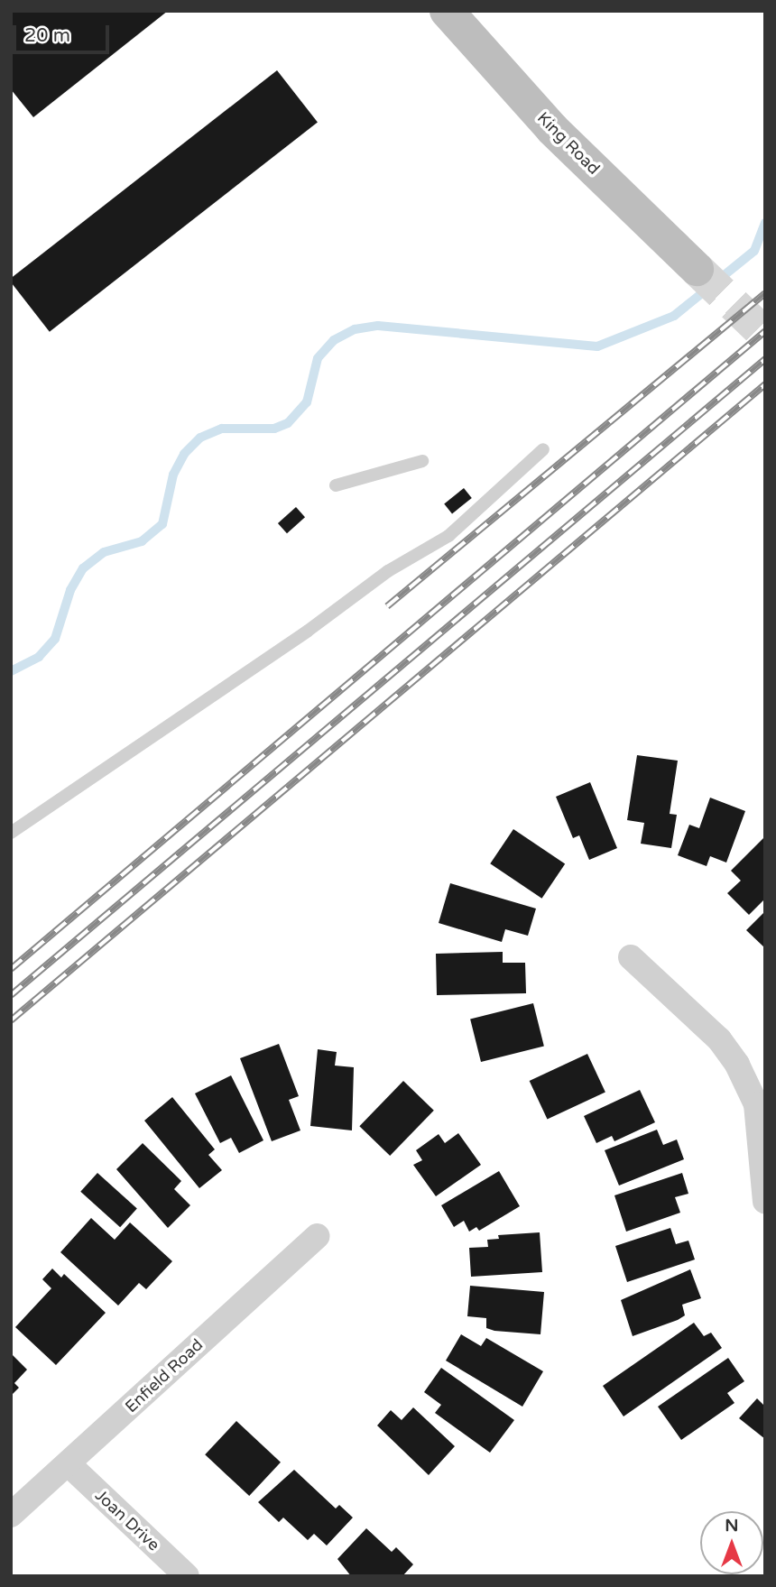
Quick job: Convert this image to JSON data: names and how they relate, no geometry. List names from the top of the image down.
{
  "streets": {
    "street": ["King Road", "Enfield Road", "Joan Drive"]
  },
  "crossings": [
    ["Enfield Road", "Joan Drive"]
  ],
  "scale_bar": "20 m",
  "north": "top"
}
